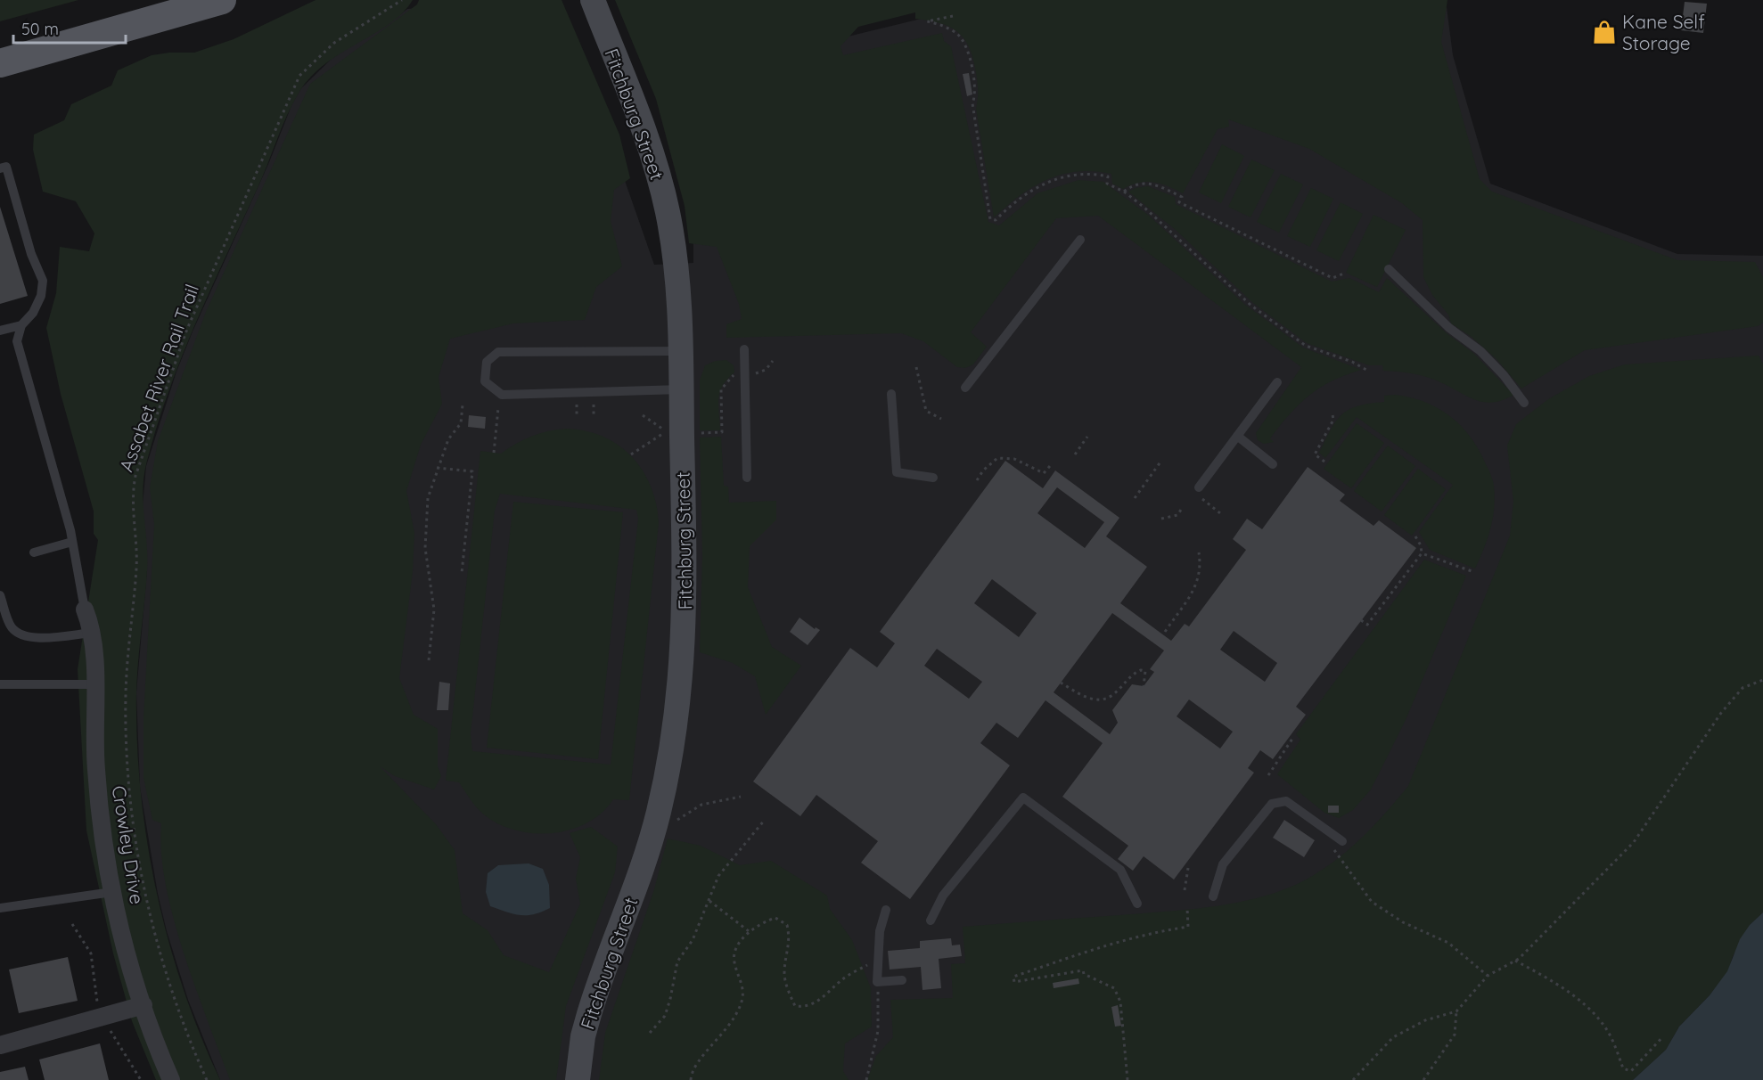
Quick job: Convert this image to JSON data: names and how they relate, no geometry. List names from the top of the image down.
{
  "streets": {
    "street": ["Fitchburg Street", "Crowley Drive"],
    "path": ["Assabet River Rail Trail"]
  },
  "places": {
    "shop": ["Kane Self Storage"]
  },
  "scale_bar": "50 m"
}
